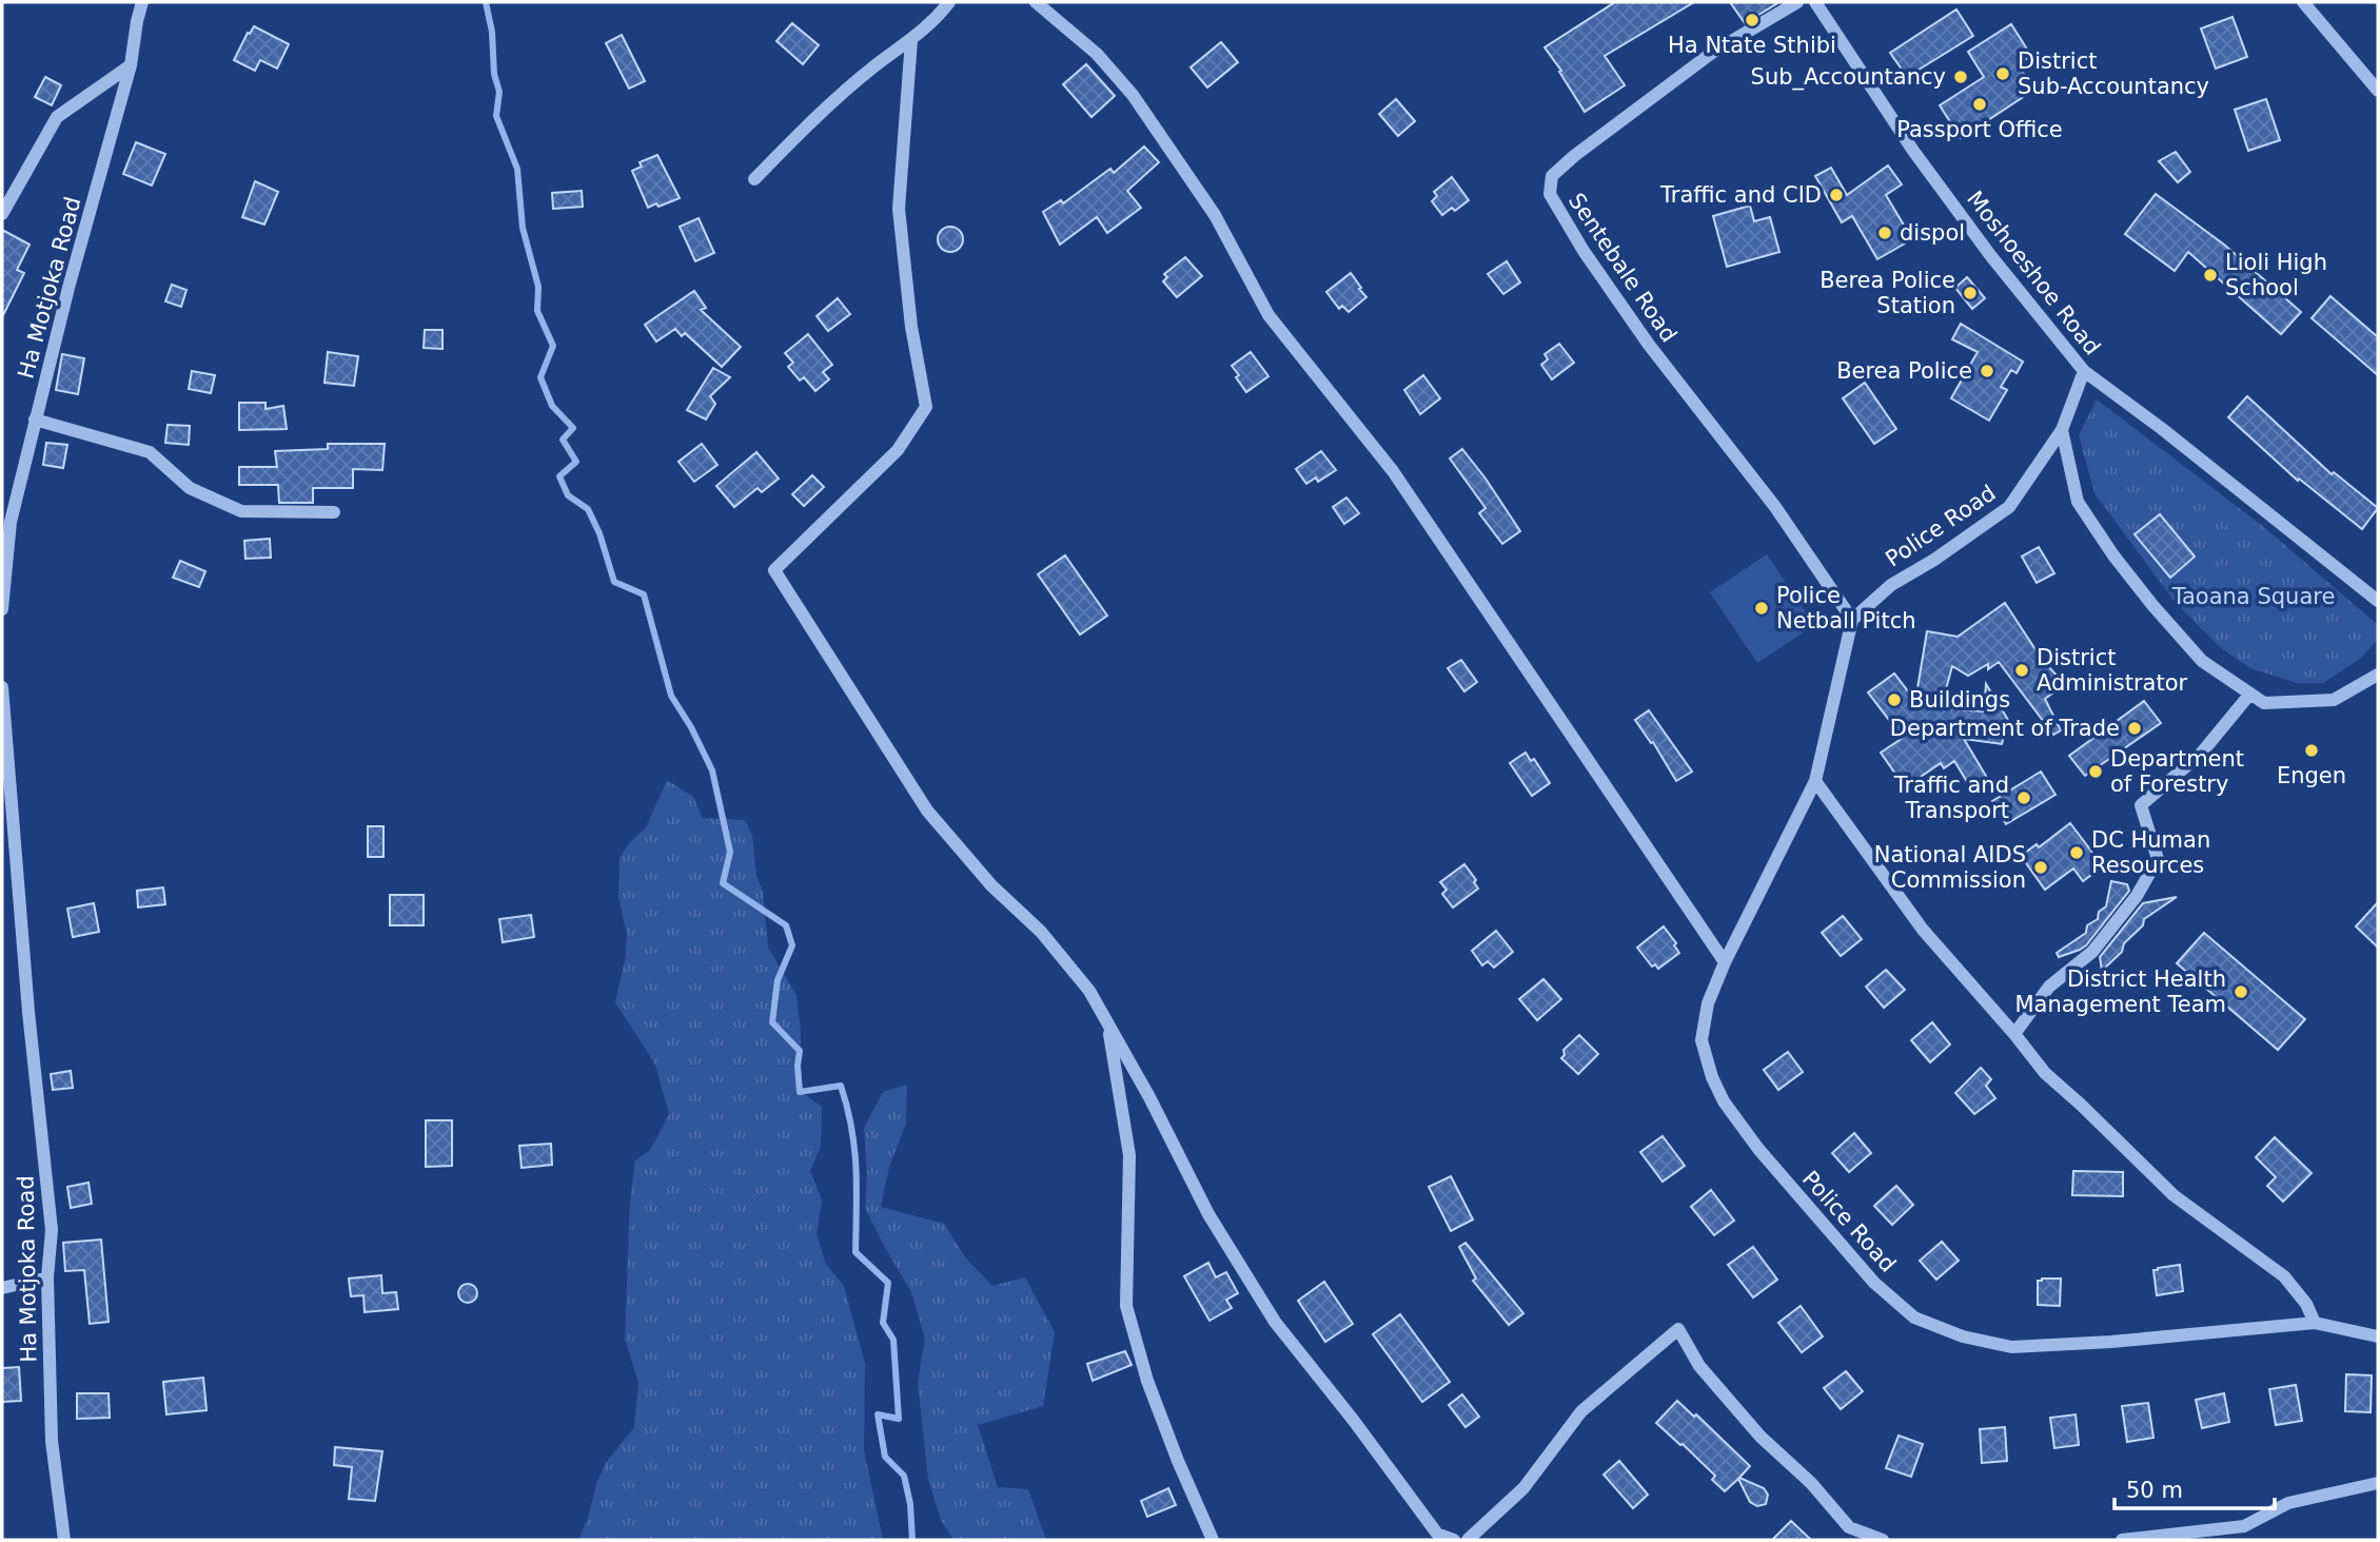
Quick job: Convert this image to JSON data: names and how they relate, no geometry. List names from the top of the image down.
{
  "streets": {
    "street": [
      "Sentebale Road",
      "Moshoeshoe Road",
      "Ha Motjoka Road",
      "Police Road"
    ]
  },
  "crossings": [
    ["Sentebale Road", "Police Road"],
    ["Moshoeshoe Road", "Police Road"]
  ],
  "parks": ["Taoana Square"],
  "places": [
    "Ha Ntate Sthibi",
    "District Sub-Accountancy",
    "Sub_Accountancy",
    "Passport Office",
    "Traffic and CID",
    "dispol",
    "Lioli High School",
    "Berea Police Station",
    "Berea Police",
    "Police Netball Pitch",
    "District Administrator",
    "Buildings",
    "Department of Trade",
    "Engen",
    "Department of Forestry",
    "Traffic and Transport",
    "DC Human Resources",
    "National AIDS Commission",
    "District Health Management Team"
  ],
  "scale_bar": "50 m"
}
